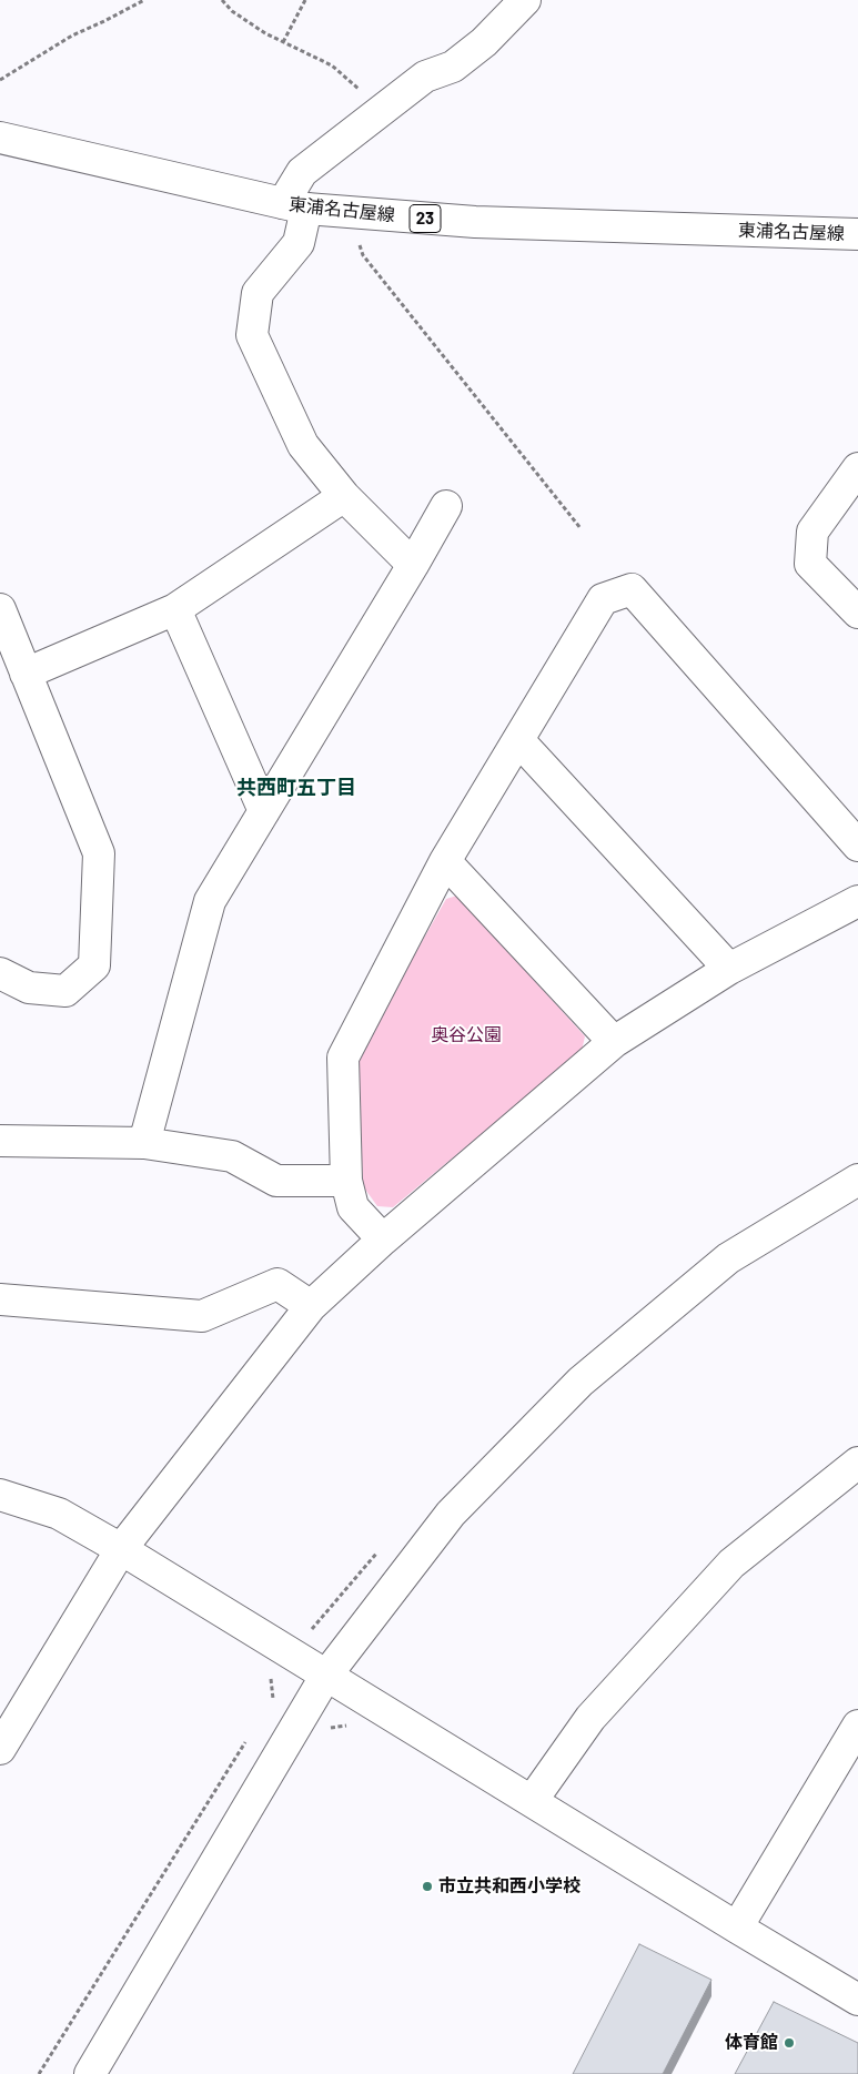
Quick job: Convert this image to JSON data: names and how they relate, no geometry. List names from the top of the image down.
{
  "streets": {
    "street": ["東浦名古屋線", "23"]
  },
  "districts": ["共西町五丁目"],
  "parks": ["奥谷公園"],
  "places": ["市立共和西小学校", "体育館"]
}
